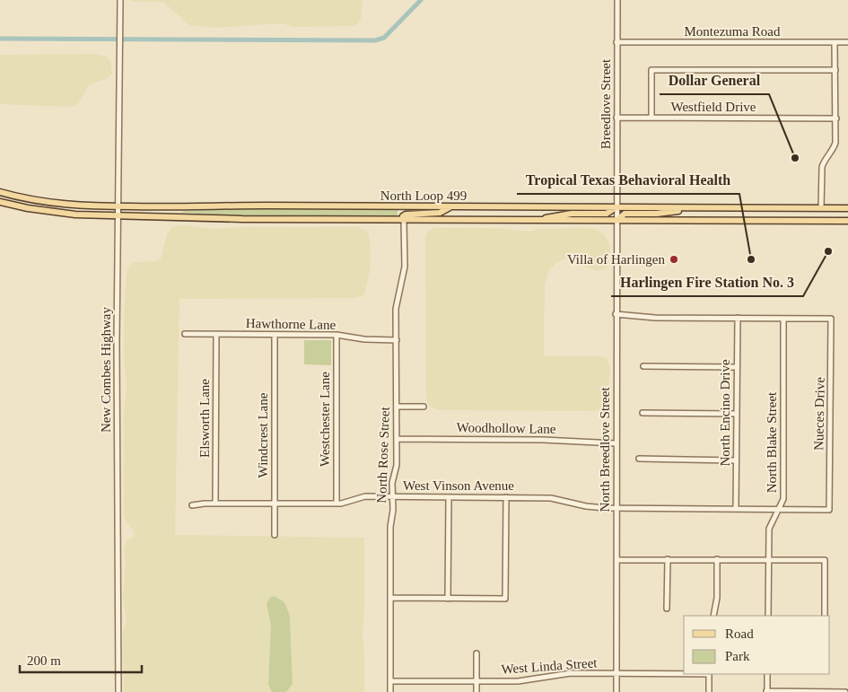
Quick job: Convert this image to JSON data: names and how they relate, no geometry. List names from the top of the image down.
{
  "streets": {
    "main road": ["North Loop 499"],
    "street": [
      "Montezuma Road",
      "Breedlove Street",
      "Westfield Drive",
      "Hawthorne Lane",
      "New Combes Highway",
      "North Encino Drive",
      "Nueces Drive",
      "Elsworth Lane",
      "Westchester Lane",
      "Woodhollow Lane",
      "Windcrest Lane",
      "North Blake Street",
      "North Breedlove Street",
      "North Rose Street",
      "West Vinson Avenue",
      "West Linda Street"
    ]
  },
  "crossings": [
    ["Montezuma Road", "Breedlove Street"],
    ["Breedlove Street", "Westfield Drive"],
    ["Breedlove Street", "North Loop 499"],
    ["Breedlove Street", "North Breedlove Street"],
    ["North Loop 499", "New Combes Highway"],
    ["North Loop 499", "North Breedlove Street"],
    ["North Loop 499", "North Rose Street"],
    ["Hawthorne Lane", "Elsworth Lane"],
    ["Hawthorne Lane", "Westchester Lane"],
    ["Hawthorne Lane", "Windcrest Lane"],
    ["Hawthorne Lane", "North Rose Street"],
    ["North Encino Drive", "West Vinson Avenue"],
    ["Nueces Drive", "North Blake Street"],
    ["Nueces Drive", "West Vinson Avenue"],
    ["Elsworth Lane", "West Vinson Avenue"],
    ["Westchester Lane", "West Vinson Avenue"],
    ["Woodhollow Lane", "North Breedlove Street"],
    ["Woodhollow Lane", "North Rose Street"],
    ["Windcrest Lane", "West Vinson Avenue"],
    ["North Blake Street", "West Vinson Avenue"],
    ["North Breedlove Street", "West Vinson Avenue"],
    ["North Breedlove Street", "West Linda Street"],
    ["North Rose Street", "West Vinson Avenue"],
    ["North Rose Street", "West Linda Street"]
  ],
  "places": [
    "Dollar General",
    "Harlingen Fire Station No. 3",
    "Villa of Harlingen",
    "Tropical Texas Behavioral Health"
  ],
  "legend": ["Road", "Park"],
  "scale_bar": "200 m"
}
